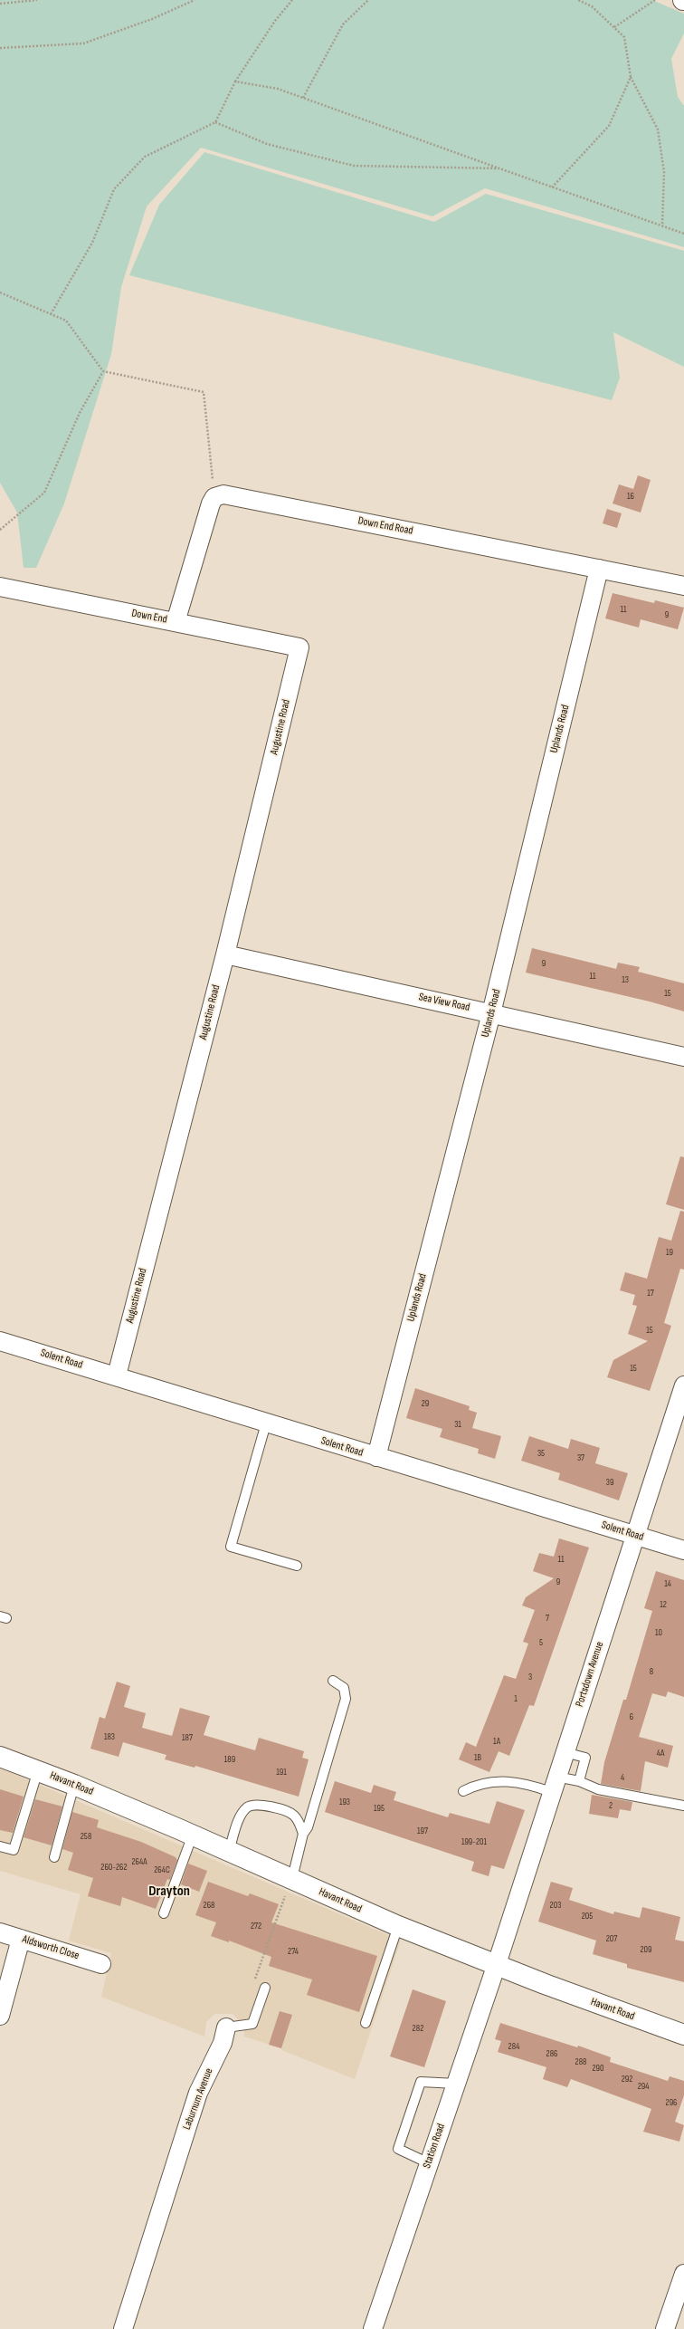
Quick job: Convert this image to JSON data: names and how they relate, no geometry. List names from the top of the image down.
{
  "streets": {
    "street": [
      "Down End Road",
      "Down End",
      "Augustine Road",
      "Uplands Road",
      "Sea View Road",
      "Solent Road",
      "Portsdown Avenue",
      "Havant Road",
      "Aldsworth Close",
      "Laburnum Avenue",
      "Station Road"
    ]
  },
  "crossings": [
    ["Down End Road", "Uplands Road"],
    ["Down End", "Augustine Road"],
    ["Augustine Road", "Sea View Road"],
    ["Augustine Road", "Solent Road"],
    ["Uplands Road", "Sea View Road"],
    ["Uplands Road", "Solent Road"],
    ["Solent Road", "Portsdown Avenue"],
    ["Portsdown Avenue", "Havant Road"],
    ["Portsdown Avenue", "Station Road"],
    ["Havant Road", "Station Road"]
  ],
  "districts": ["Drayton"],
  "house_numbers": [
    "16",
    "11",
    "9",
    "9",
    "11",
    "13",
    "15",
    "19",
    "17",
    "15",
    "15",
    "29",
    "31",
    "35",
    "37",
    "39",
    "11",
    "9",
    "14",
    "12",
    "7",
    "10",
    "5",
    "8",
    "3",
    "1",
    "6",
    "183",
    "187",
    "1A",
    "4A",
    "1B",
    "189",
    "191",
    "4",
    "193",
    "2",
    "195",
    "197",
    "258",
    "199-201",
    "264A",
    "260-262",
    "264C",
    "268",
    "203",
    "205",
    "272",
    "207",
    "209",
    "274",
    "282",
    "284",
    "286",
    "288",
    "290",
    "292",
    "294",
    "296"
  ]
}
